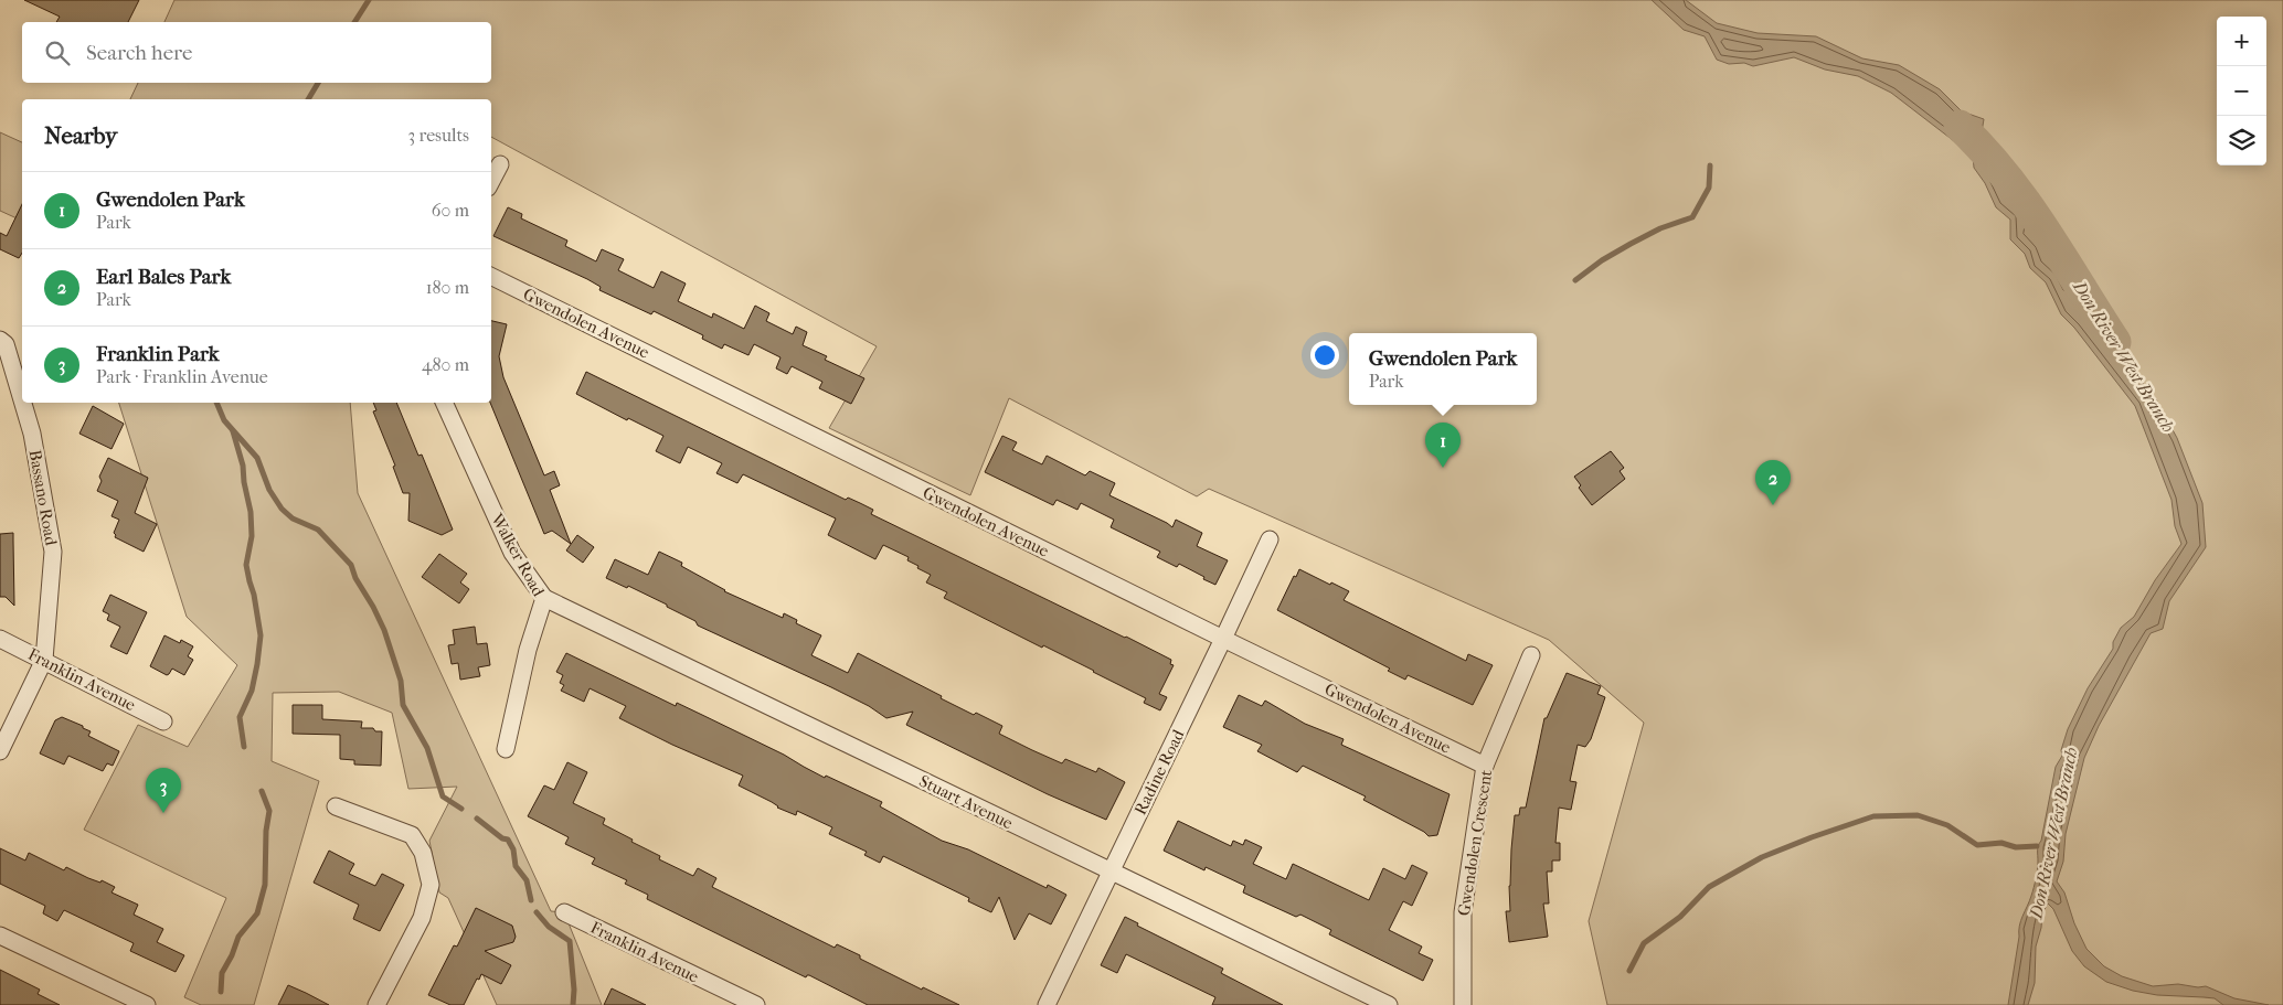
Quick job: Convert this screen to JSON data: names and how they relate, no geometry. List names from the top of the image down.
{
  "streets": {
    "street": [
      "Gwendolen Avenue",
      "Bassano Road",
      "Walker Road",
      "Franklin Avenue",
      "Radine Road",
      "Stuart Avenue",
      "Gwendolen Crescent"
    ]
  },
  "crossings": [
    ["Gwendolen Avenue", "Radine Road"],
    ["Gwendolen Avenue", "Gwendolen Crescent"],
    ["Bassano Road", "Franklin Avenue"],
    ["Walker Road", "Stuart Avenue"],
    ["Radine Road", "Stuart Avenue"]
  ],
  "water": ["Don River West Branch"],
  "page": {
    "map_buttons": ["+", "−"],
    "search": "Search here",
    "heading": ["Nearby", "3 results"],
    "list": [
      {
        "mark": "1",
        "name": "Gwendolen Park",
        "note": "Park",
        "value": "60 m"
      },
      {
        "mark": "2",
        "name": "Earl Bales Park",
        "note": "Park",
        "value": "180 m"
      },
      {
        "mark": "3",
        "name": "Franklin Park",
        "note": "Park · Franklin Avenue",
        "value": "480 m"
      }
    ],
    "popup": ["Gwendolen Park", "Park"],
    "pins": ["1", "2", "3"]
  }
}
